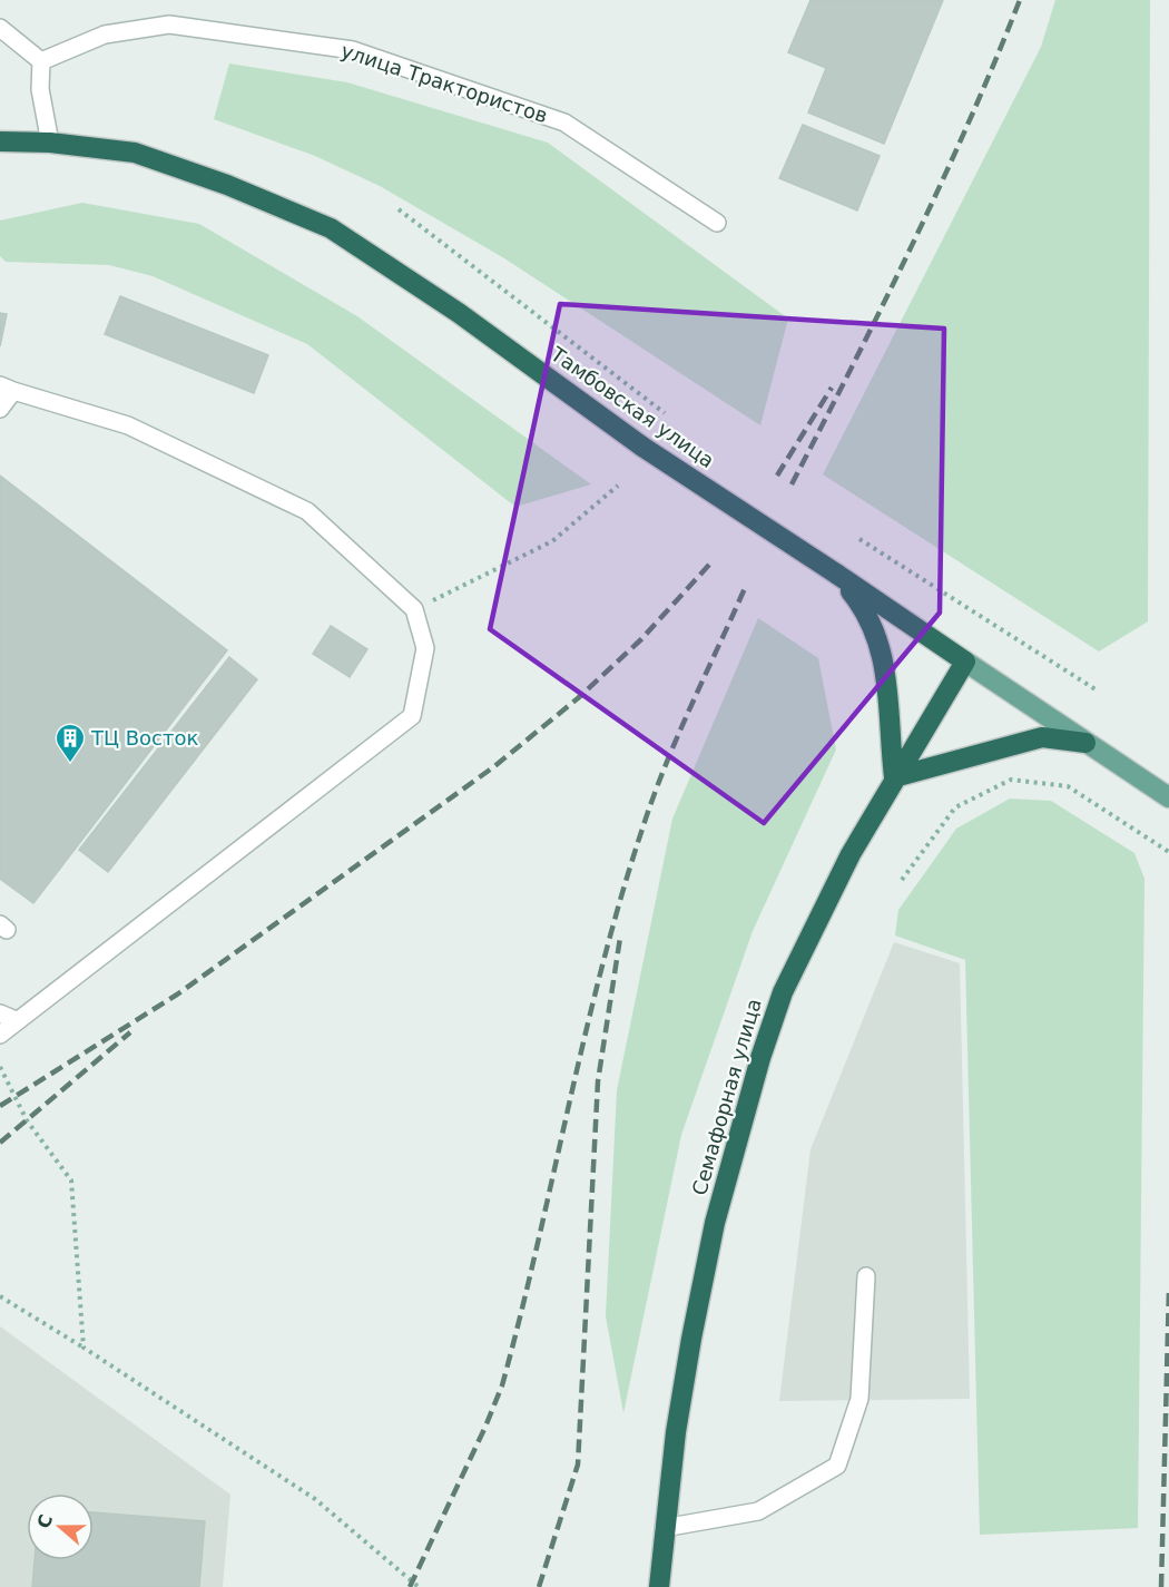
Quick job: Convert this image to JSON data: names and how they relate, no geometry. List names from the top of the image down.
{
  "streets": {
    "highway": ["Тамбовская улица", "Семафорная улица"],
    "lane": ["улица Трактористов"]
  },
  "crossings": [
    ["Тамбовская улица", "Семафорная улица"]
  ],
  "places": {
    "building": ["ТЦ Восток"]
  },
  "north": "left"
}
